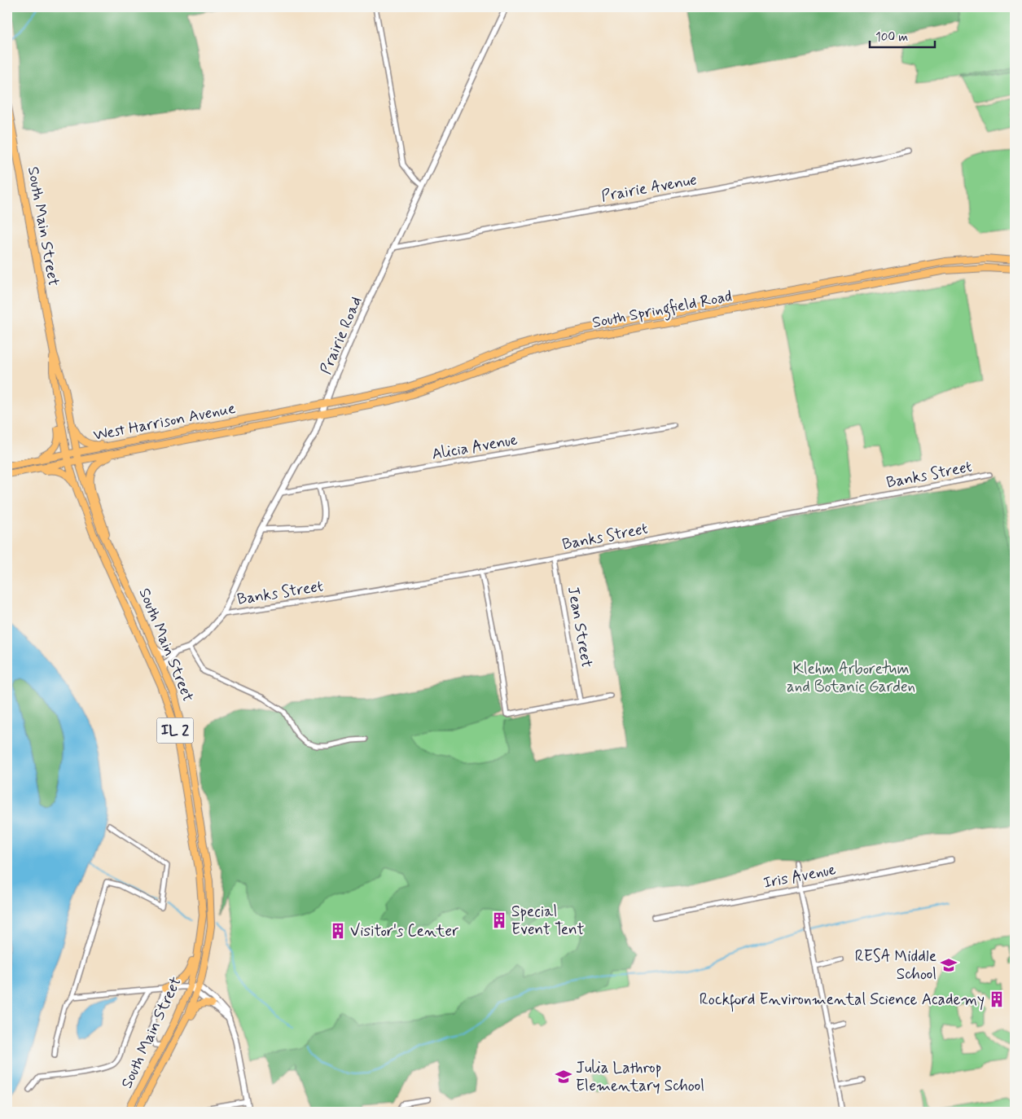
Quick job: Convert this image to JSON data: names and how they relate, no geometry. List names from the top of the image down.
{
  "streets": {
    "main road": [
      "South Main Street",
      "South Springfield Road",
      "West Harrison Avenue",
      "IL 2"
    ],
    "street": [
      "Prairie Avenue",
      "Prairie Road",
      "Alicia Avenue",
      "Banks Street",
      "Jean Street",
      "Iris Avenue"
    ]
  },
  "crossings": [
    ["Prairie Avenue", "Prairie Road"],
    ["South Main Street", "West Harrison Avenue"],
    ["South Springfield Road", "Prairie Road"],
    ["South Springfield Road", "West Harrison Avenue"],
    ["Prairie Road", "West Harrison Avenue"],
    ["Prairie Road", "Alicia Avenue"],
    ["Prairie Road", "Banks Street"],
    ["Banks Street", "Jean Street"]
  ],
  "parks": ["Klehm Arboretum and Botanic Garden"],
  "places": {
    "building": ["Special Event Tent", "Visitor's Center", "Rockford Environmental Science Academy"],
    "school or university": ["RESA Middle School", "Julia Lathrop Elementary School"]
  },
  "scale_bar": "100 m"
}
